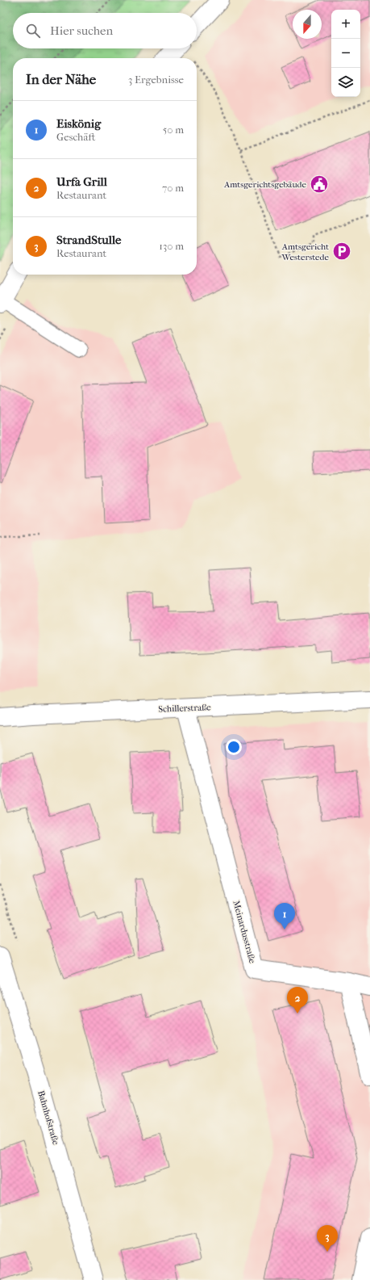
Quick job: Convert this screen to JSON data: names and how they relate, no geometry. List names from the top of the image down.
{
  "streets": {
    "street": ["Schillerstraße", "Meinardusstraße", "Bahnhofstraße"]
  },
  "crossings": [
    ["Schillerstraße", "Meinardusstraße"]
  ],
  "places": {
    "public building": ["Amtsgerichtsgebäude"],
    "parking": ["Amtsgericht Westerstede"]
  },
  "north": "bottom",
  "page": {
    "map_buttons": ["+", "−"],
    "search": "Hier suchen",
    "heading": ["In der Nähe", "3 Ergebnisse"],
    "list": [
      {
        "mark": "1",
        "name": "Eiskönig",
        "note": "Geschäft",
        "value": "50 m"
      },
      {
        "mark": "2",
        "name": "Urfa Grill",
        "note": "Restaurant",
        "value": "70 m"
      },
      {
        "mark": "3",
        "name": "StrandStulle",
        "note": "Restaurant",
        "value": "130 m"
      }
    ],
    "pins": ["1", "2", "3"]
  }
}
